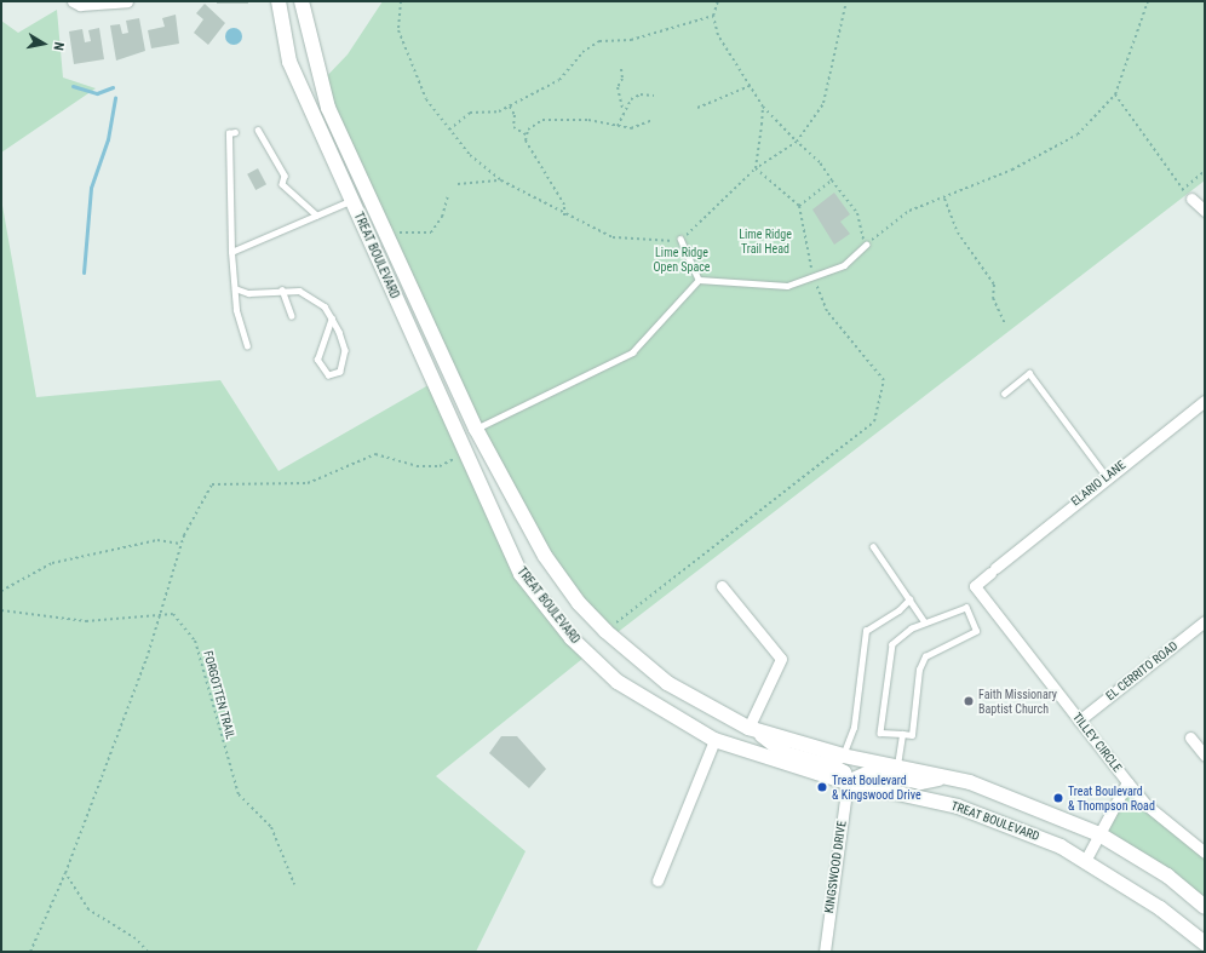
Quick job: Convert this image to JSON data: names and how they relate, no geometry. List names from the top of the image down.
{
  "streets": {
    "main road": ["TREAT BOULEVARD"],
    "street": [
      "ELARIO LANE",
      "EL CERRITO ROAD",
      "TILLEY CIRCLE",
      "KINGSWOOD DRIVE"
    ],
    "path": ["FORGOTTEN TRAIL"]
  },
  "crossings": [
    ["TREAT BOULEVARD", "TILLEY CIRCLE"],
    ["TREAT BOULEVARD", "KINGSWOOD DRIVE"],
    ["ELARIO LANE", "TILLEY CIRCLE"],
    ["EL CERRITO ROAD", "TILLEY CIRCLE"]
  ],
  "parks": ["Lime Ridge Trail Head", "Lime Ridge Open Space"],
  "places": ["Faith Missionary Baptist Church", "Treat Boulevard & Kingswood Drive", "Treat Boulevard & Thompson Road"],
  "north": "right"
}
